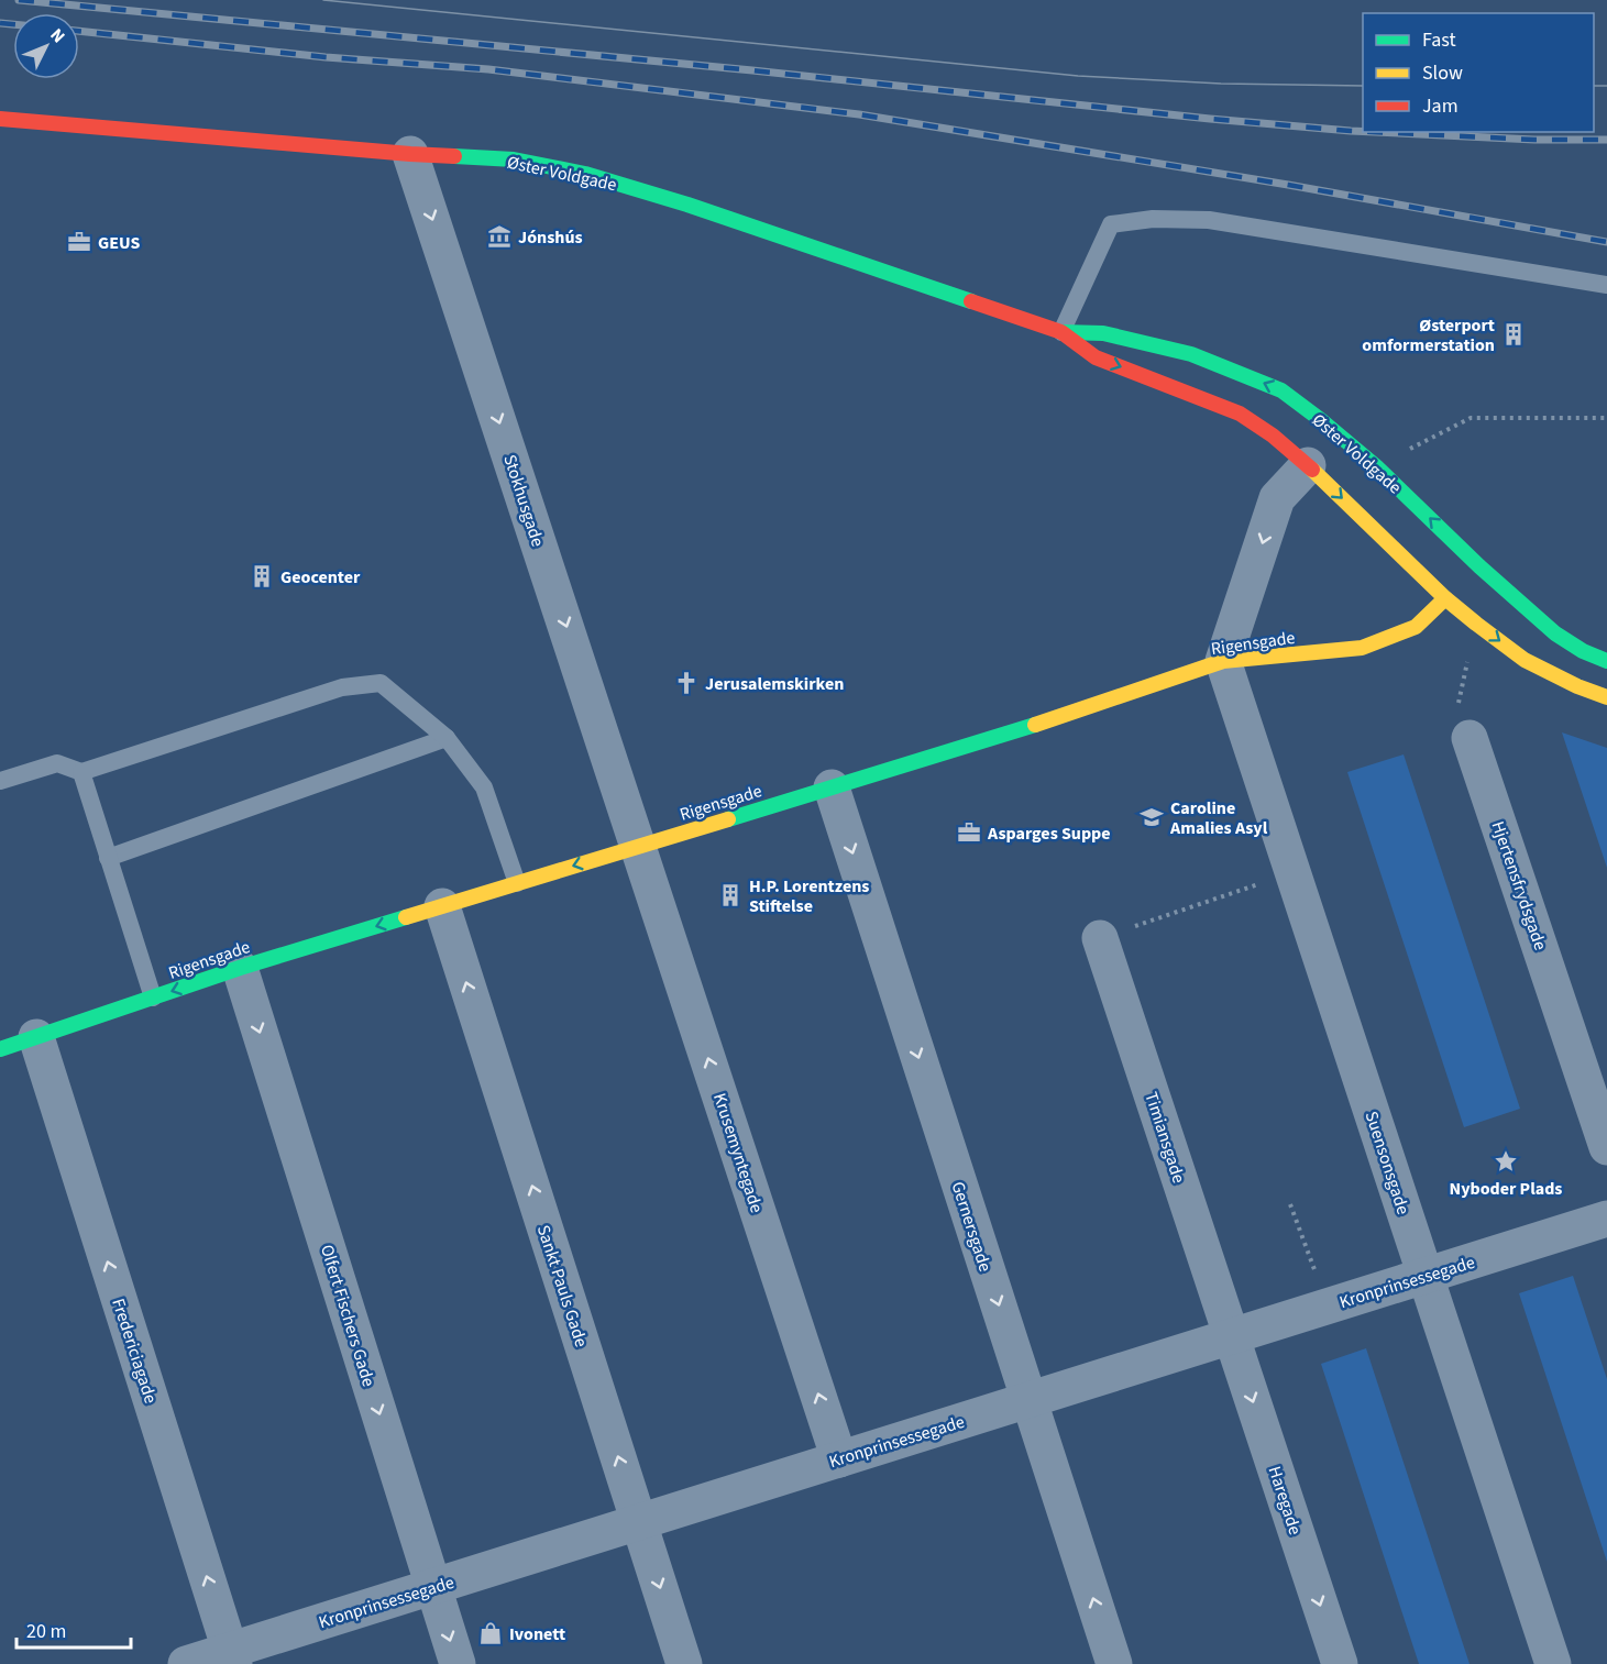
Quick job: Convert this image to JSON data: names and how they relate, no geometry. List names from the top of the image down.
{
  "streets": {
    "street": [
      "Øster Voldgade",
      "Stokhusgade",
      "Rigensgade",
      "Hjertensfrydsgade",
      "Timiansgade",
      "Krusemyntegade",
      "Suensonsgade",
      "Gernersgade",
      "Kronprinsessegade",
      "Sankt Pauls Gade",
      "Olfert Fischers Gade",
      "Fredericiagade",
      "Haregade"
    ]
  },
  "crossings": [
    ["Øster Voldgade", "Stokhusgade"],
    ["Øster Voldgade", "Rigensgade"],
    ["Stokhusgade", "Rigensgade"],
    ["Stokhusgade", "Krusemyntegade"],
    ["Rigensgade", "Krusemyntegade"],
    ["Rigensgade", "Suensonsgade"],
    ["Rigensgade", "Gernersgade"],
    ["Rigensgade", "Sankt Pauls Gade"],
    ["Rigensgade", "Olfert Fischers Gade"],
    ["Rigensgade", "Fredericiagade"],
    ["Timiansgade", "Kronprinsessegade"],
    ["Timiansgade", "Haregade"],
    ["Krusemyntegade", "Kronprinsessegade"],
    ["Suensonsgade", "Kronprinsessegade"],
    ["Gernersgade", "Kronprinsessegade"],
    ["Kronprinsessegade", "Sankt Pauls Gade"],
    ["Kronprinsessegade", "Olfert Fischers Gade"],
    ["Kronprinsessegade", "Fredericiagade"],
    ["Kronprinsessegade", "Haregade"]
  ],
  "one_way": [
    "Stokhusgade",
    "Krusemyntegade",
    "Olfert Fischers Gade",
    "Fredericiagade",
    "Haregade"
  ],
  "places": {
    "museum": ["Jónshús"],
    "office": ["GEUS", "Asparges Suppe"],
    "building": ["Østerport omformerstation", "Geocenter", "H.P. Lorentzens Stiftelse"],
    "church": ["Jerusalemskirken"],
    "school or university": ["Caroline Amalies Asyl"],
    "place": ["Nyboder Plads"],
    "shop": ["Ivonett"]
  },
  "legend": ["Fast", "Slow", "Jam"],
  "scale_bar": "20 m",
  "north": "top right"
}
